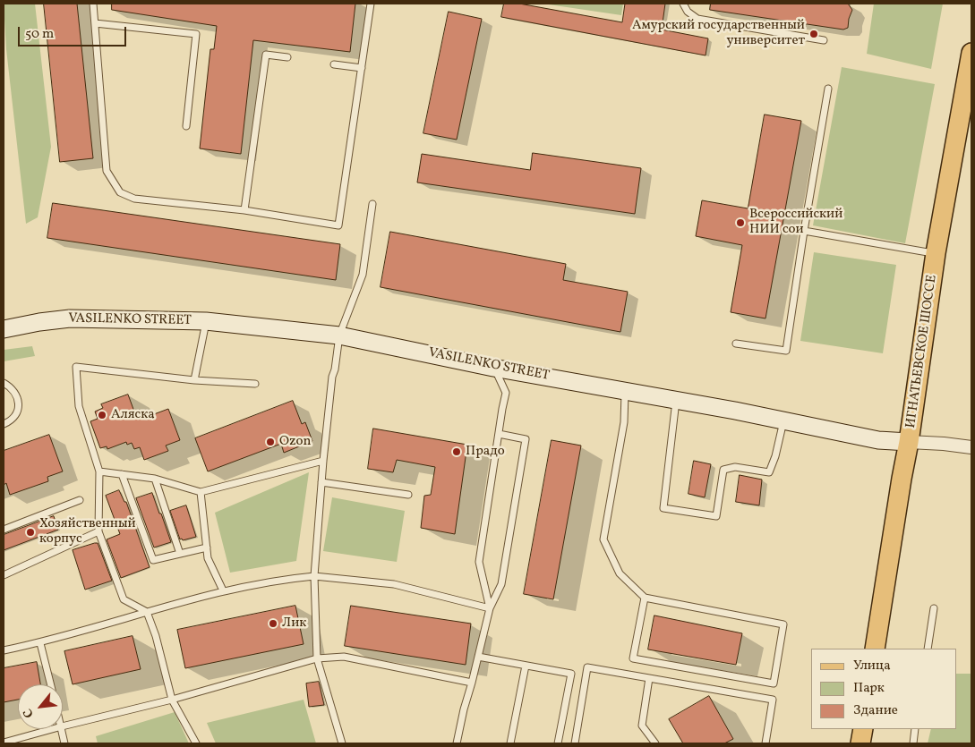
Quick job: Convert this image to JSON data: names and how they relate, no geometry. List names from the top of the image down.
{
  "streets": {
    "main road": ["VASILENKO STREET", "ИГНАТЬЕВСКОЕ ШОССЕ"]
  },
  "crossings": [
    ["VASILENKO STREET", "ИГНАТЬЕВСКОЕ ШОССЕ"]
  ],
  "places": [
    "Амурский государственный университет",
    "Всероссийский НИИ сои",
    "Аляска",
    "Ozon",
    "Прадо",
    "Хозяйственный корпус",
    "Лик"
  ],
  "legend": ["Улица", "Парк", "Здание"],
  "scale_bar": "50 m",
  "north": "bottom left"
}
